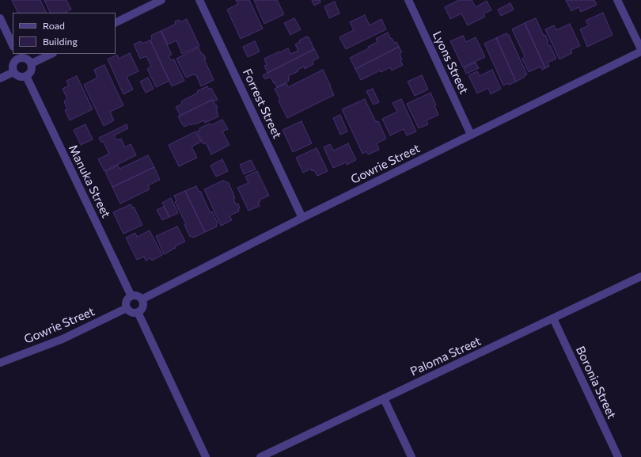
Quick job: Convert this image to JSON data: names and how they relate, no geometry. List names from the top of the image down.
{
  "streets": {
    "street": [
      "Lyons Street",
      "Forrest Street",
      "Gowrie Street",
      "Manuka Street",
      "Paloma Street",
      "Boronia Street"
    ]
  },
  "crossings": [
    ["Lyons Street", "Gowrie Street"],
    ["Forrest Street", "Gowrie Street"],
    ["Gowrie Street", "Manuka Street"],
    ["Paloma Street", "Boronia Street"]
  ],
  "legend": ["Road", "Building"]
}
